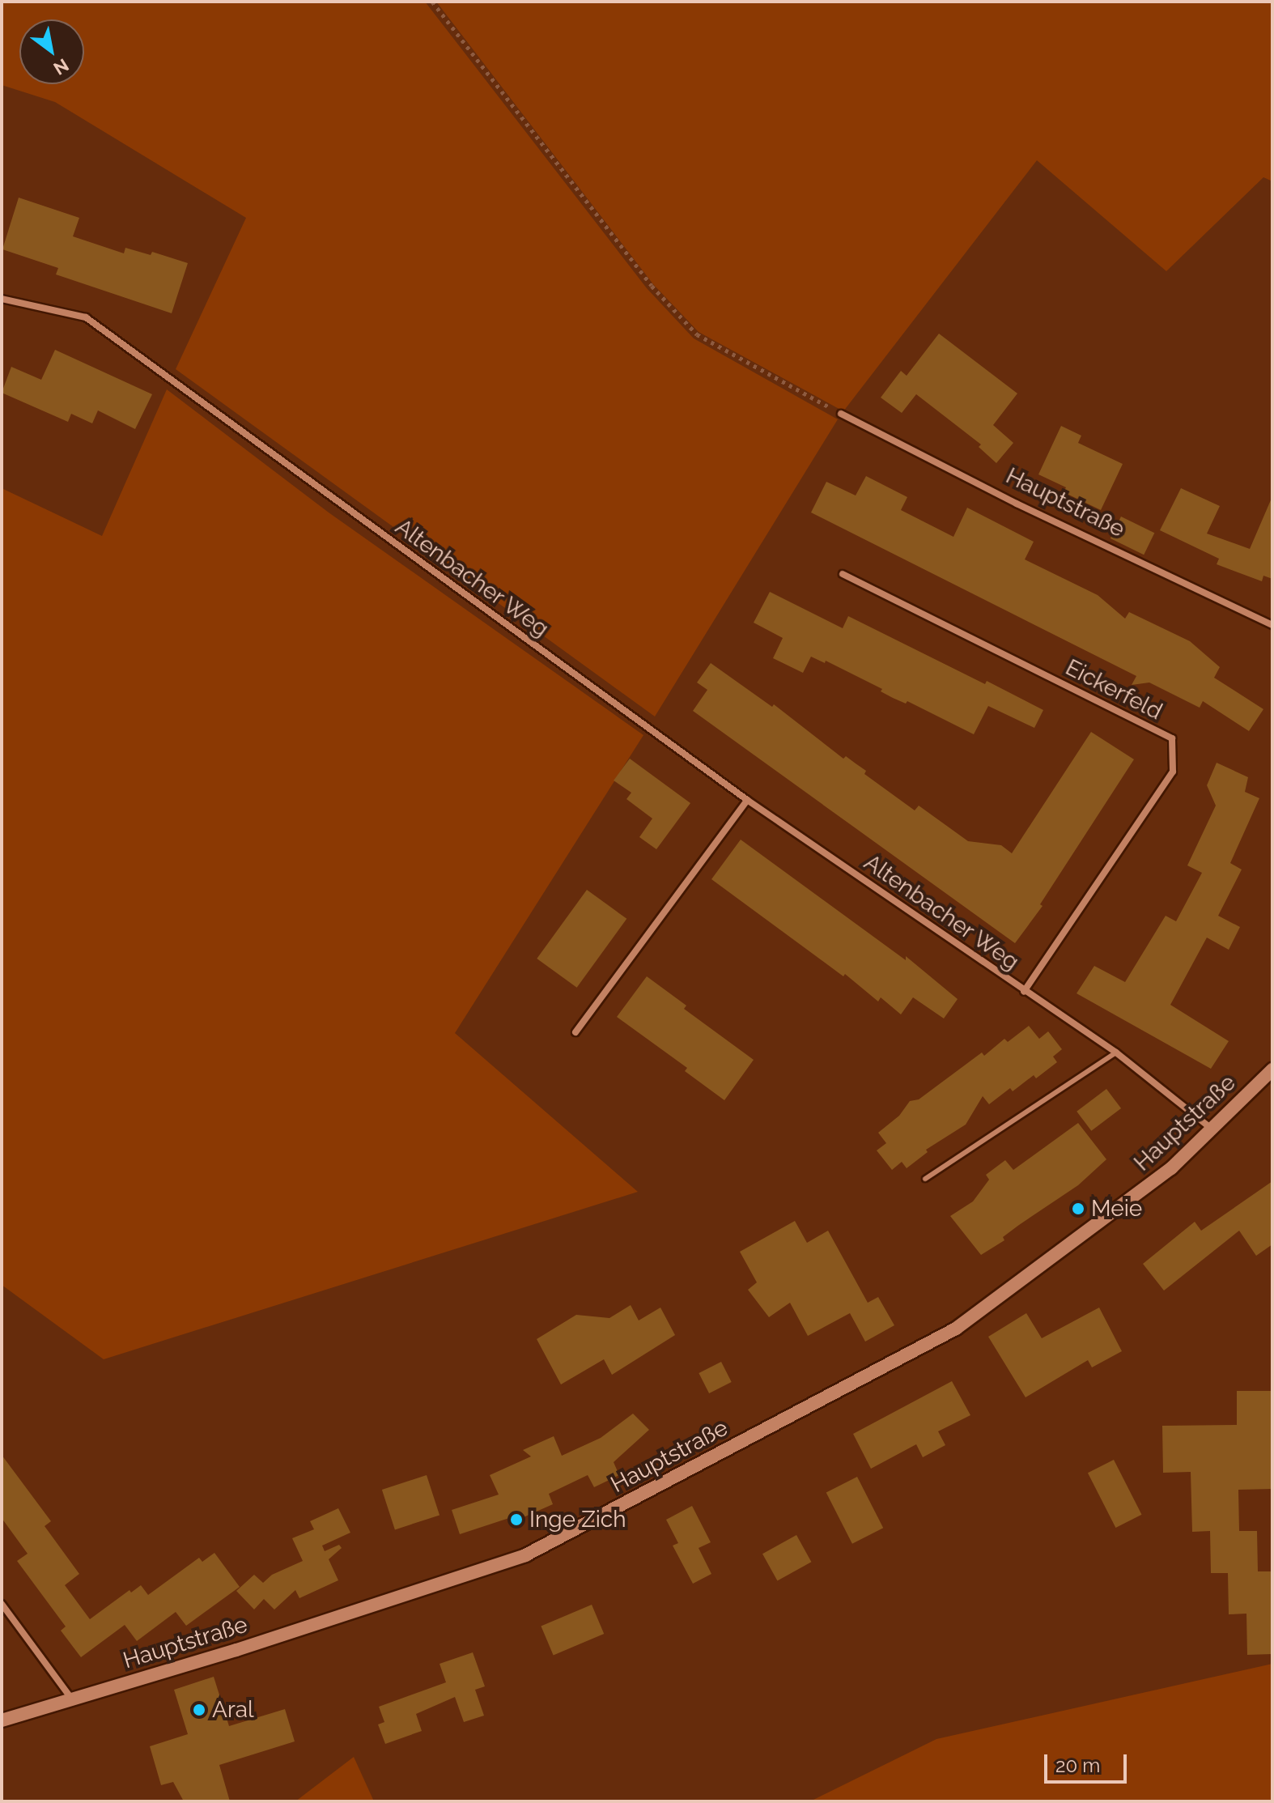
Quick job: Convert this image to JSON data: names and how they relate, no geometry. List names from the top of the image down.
{
  "streets": {
    "main road": ["Hauptstraße"],
    "street": ["Altenbacher Weg", "Eickerfeld"]
  },
  "crossings": [
    ["Hauptstraße", "Altenbacher Weg"],
    ["Altenbacher Weg", "Eickerfeld"]
  ],
  "places": ["Meie", "Inge Zich", "Aral"],
  "scale_bar": "20 m",
  "north": "bottom right"
}
